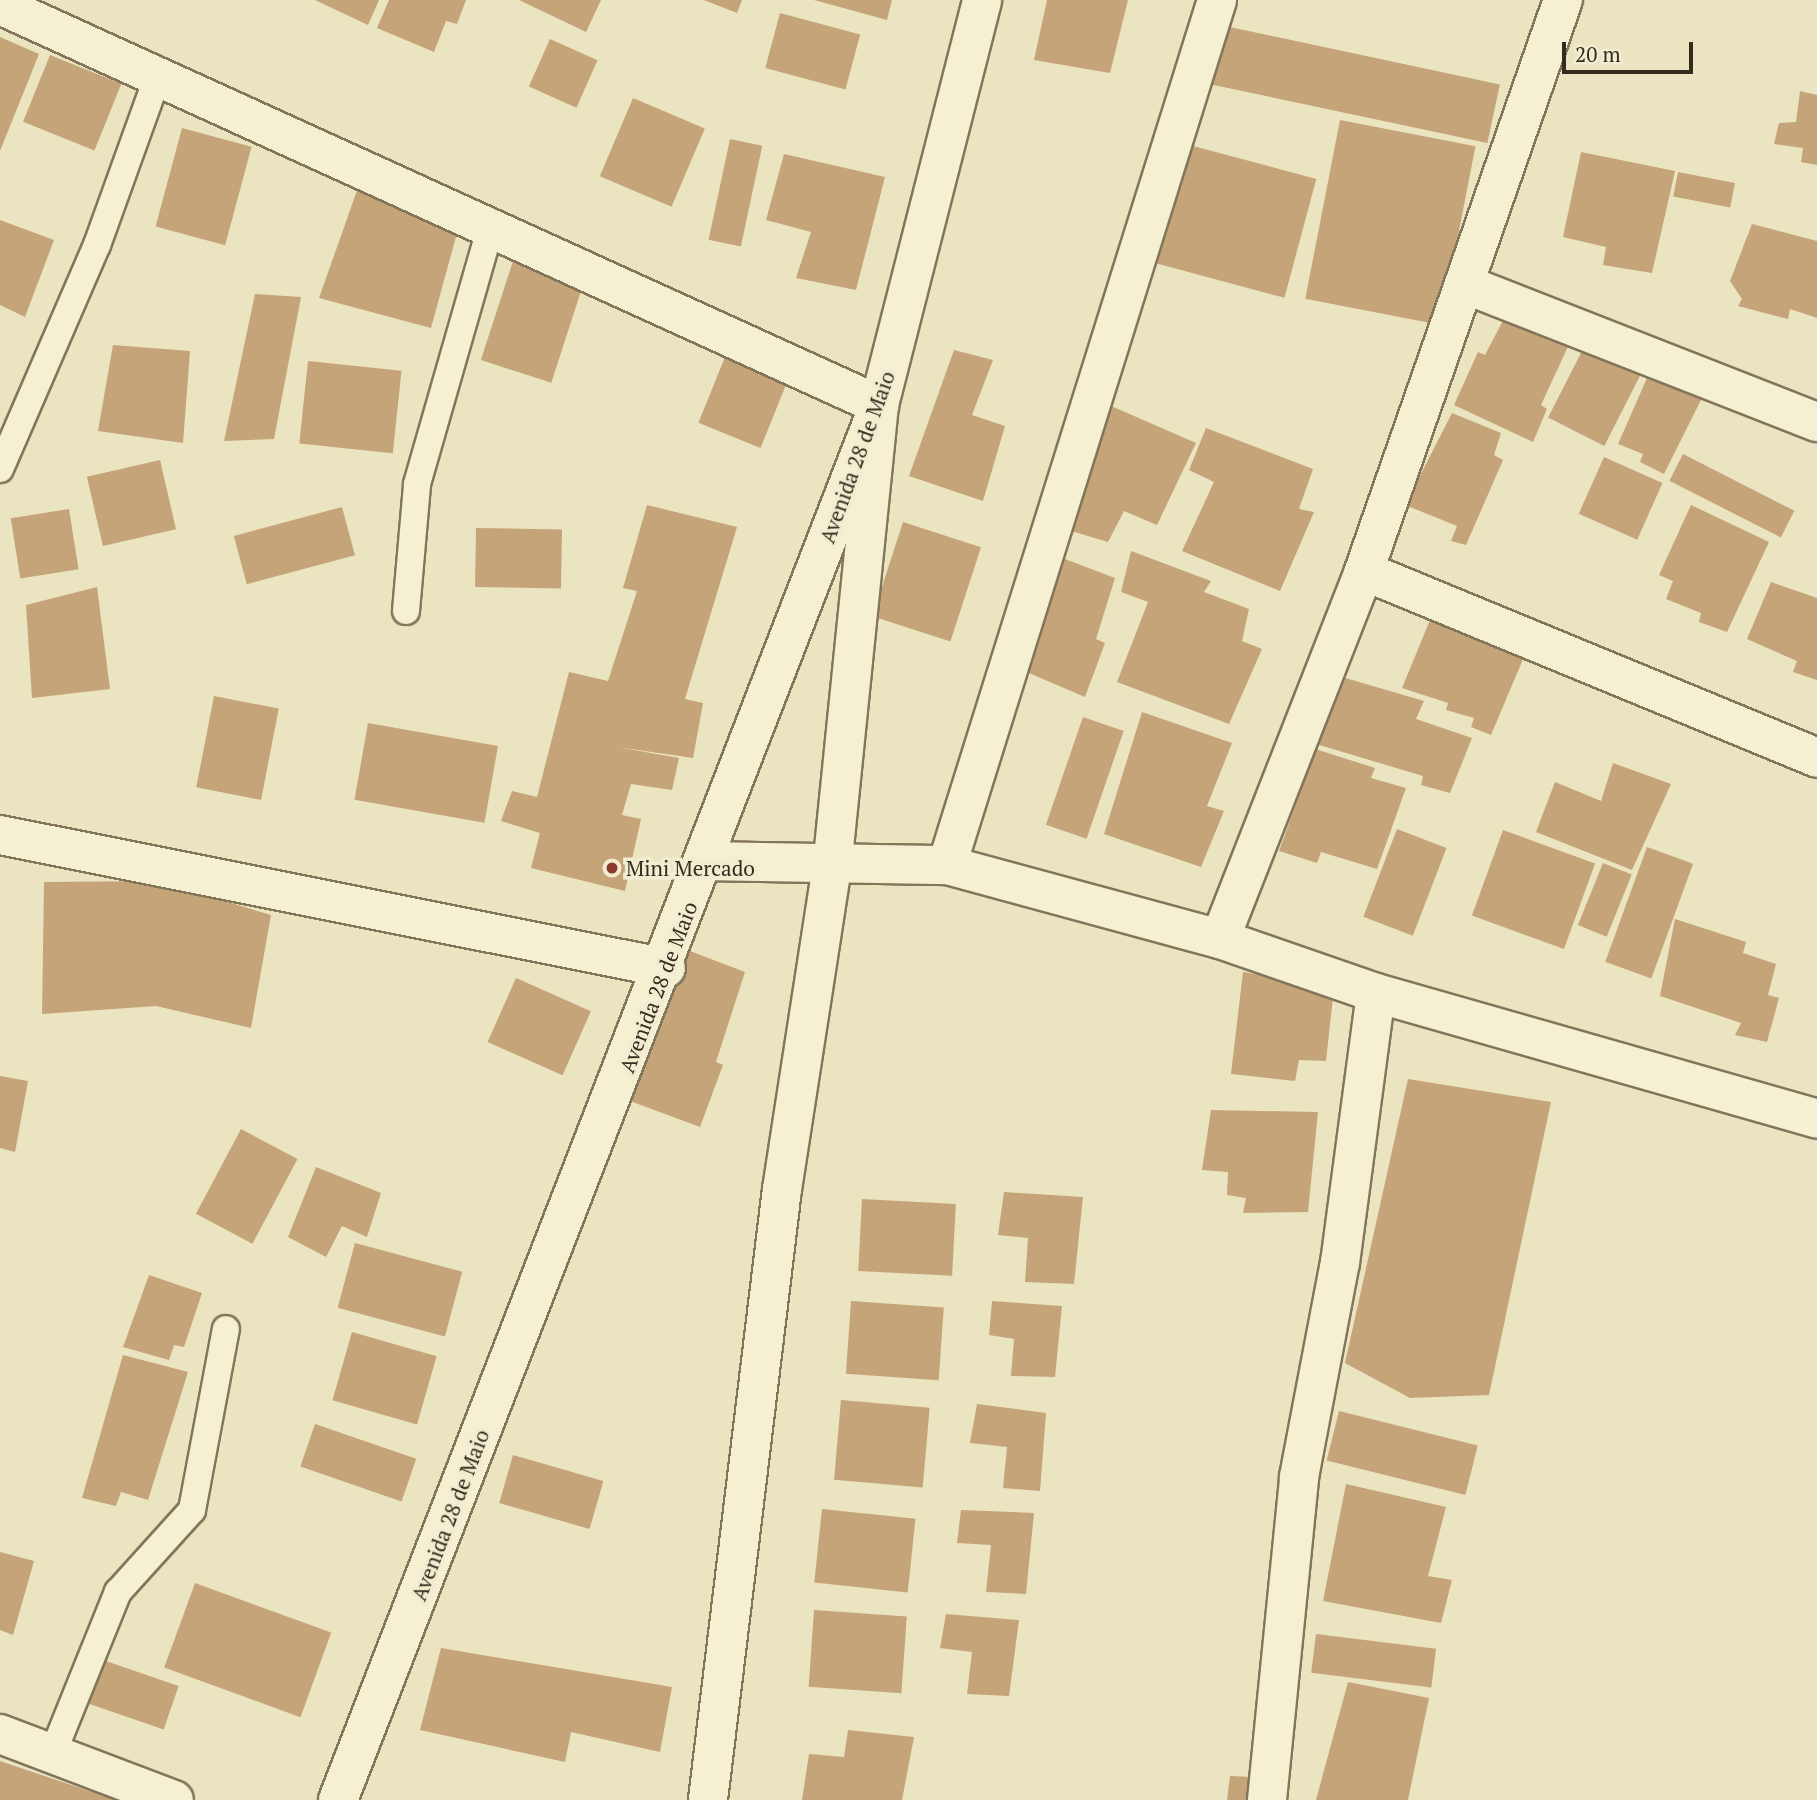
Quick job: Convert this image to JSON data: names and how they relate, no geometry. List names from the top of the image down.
{
  "streets": {
    "street": ["Avenida 28 de Maio"]
  },
  "places": ["Mini Mercado"],
  "scale_bar": "20 m"
}
